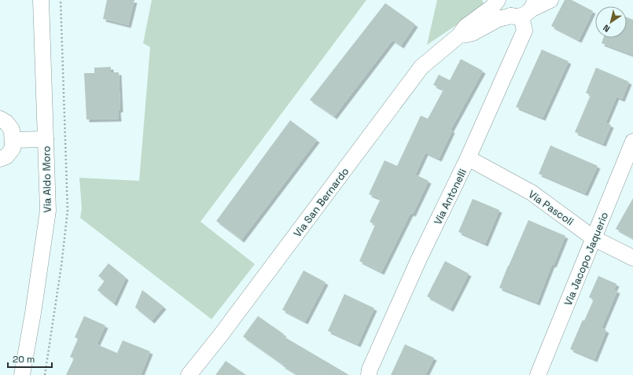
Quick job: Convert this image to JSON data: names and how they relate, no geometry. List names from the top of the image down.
{
  "streets": {
    "street": [
      "Via Aldo Moro",
      "Via Antonelli",
      "Via San Bernardo",
      "Via Pascoli",
      "Via Jacopo Jaquerio"
    ]
  },
  "crossings": [
    ["Via Antonelli", "Via San Bernardo"],
    ["Via Antonelli", "Via Pascoli"],
    ["Via Pascoli", "Via Jacopo Jaquerio"]
  ],
  "scale_bar": "20 m",
  "north": "bottom left"
}
